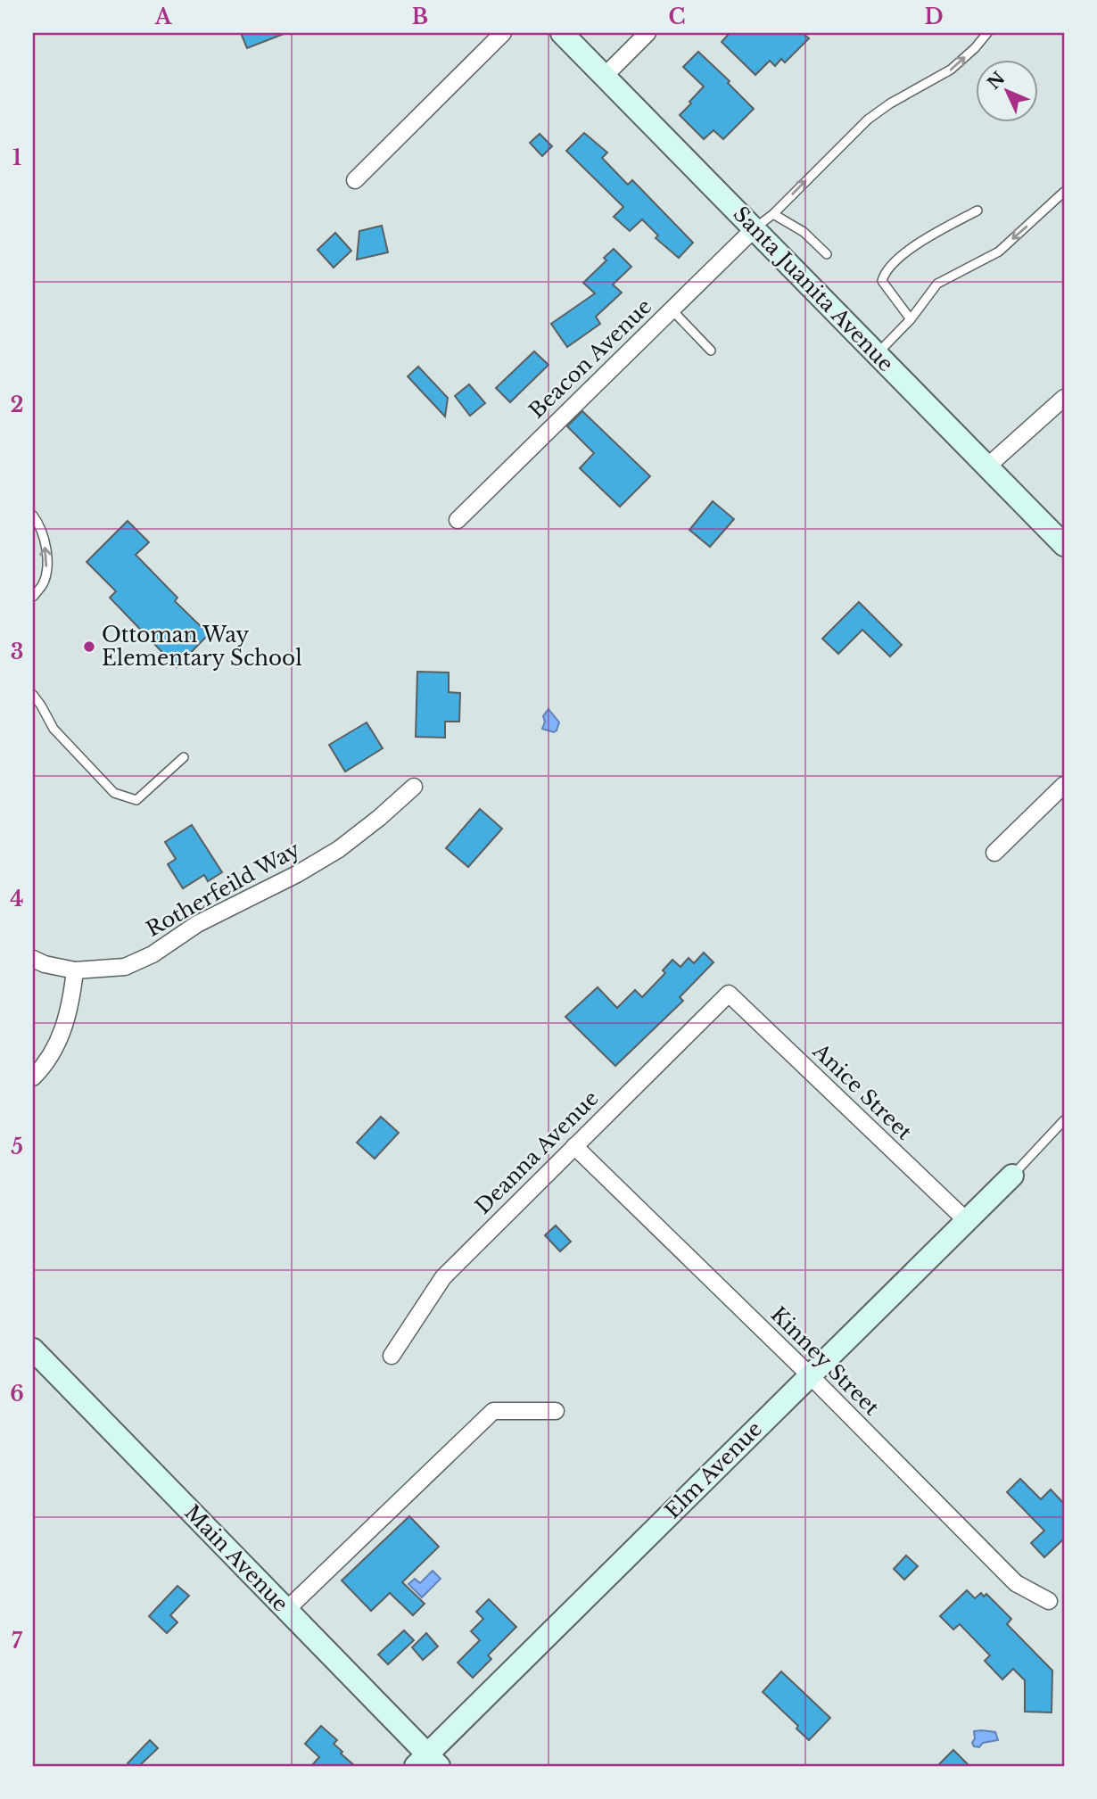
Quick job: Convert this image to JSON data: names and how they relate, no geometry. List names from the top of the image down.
{
  "streets": {
    "street": [
      "Santa Juanita Avenue",
      "Beacon Avenue",
      "Rotherfeild Way",
      "Anice Street",
      "Deanna Avenue",
      "Kinney Street",
      "Elm Avenue",
      "Main Avenue"
    ]
  },
  "crossings": [
    ["Santa Juanita Avenue", "Beacon Avenue"],
    ["Anice Street", "Deanna Avenue"],
    ["Anice Street", "Elm Avenue"],
    ["Deanna Avenue", "Kinney Street"],
    ["Kinney Street", "Elm Avenue"],
    ["Elm Avenue", "Main Avenue"]
  ],
  "places": ["Ottoman Way Elementary School"],
  "north": "top left",
  "grid": {
    "columns": [
      "A",
      "B",
      "C",
      "D"
    ],
    "rows": [
      "1",
      "2",
      "3",
      "4",
      "5",
      "6",
      "7"
    ]
  }
}
